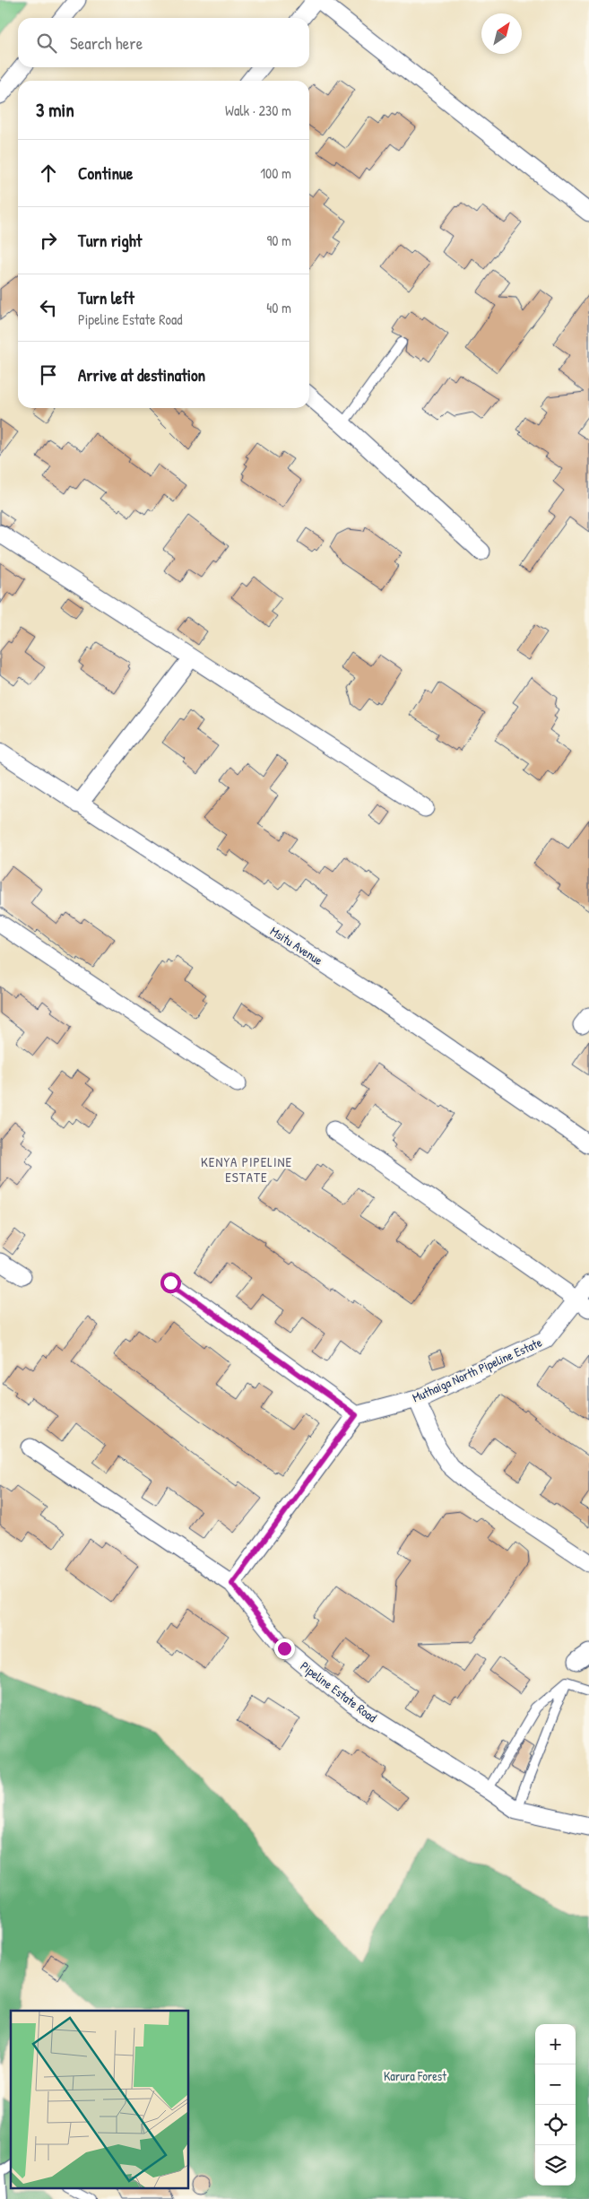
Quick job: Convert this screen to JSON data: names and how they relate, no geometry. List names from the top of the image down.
{
  "streets": {
    "street": ["Msitu Avenue", "Muthaiga North Pipeline Estate", "Pipeline Estate Road"]
  },
  "districts": ["KENYA PIPELINE ESTATE"],
  "parks": ["Karura Forest"],
  "north": "top right",
  "page": {
    "search": "Search here",
    "heading": ["3 min", "Walk · 230 m"],
    "list": [
      ["Continue", "100 m"],
      ["Turn right", "90 m"],
      ["Turn left", "Pipeline Estate Road", "40 m"],
      "Arrive at destination"
    ],
    "map_buttons": ["+", "−"]
  }
}
